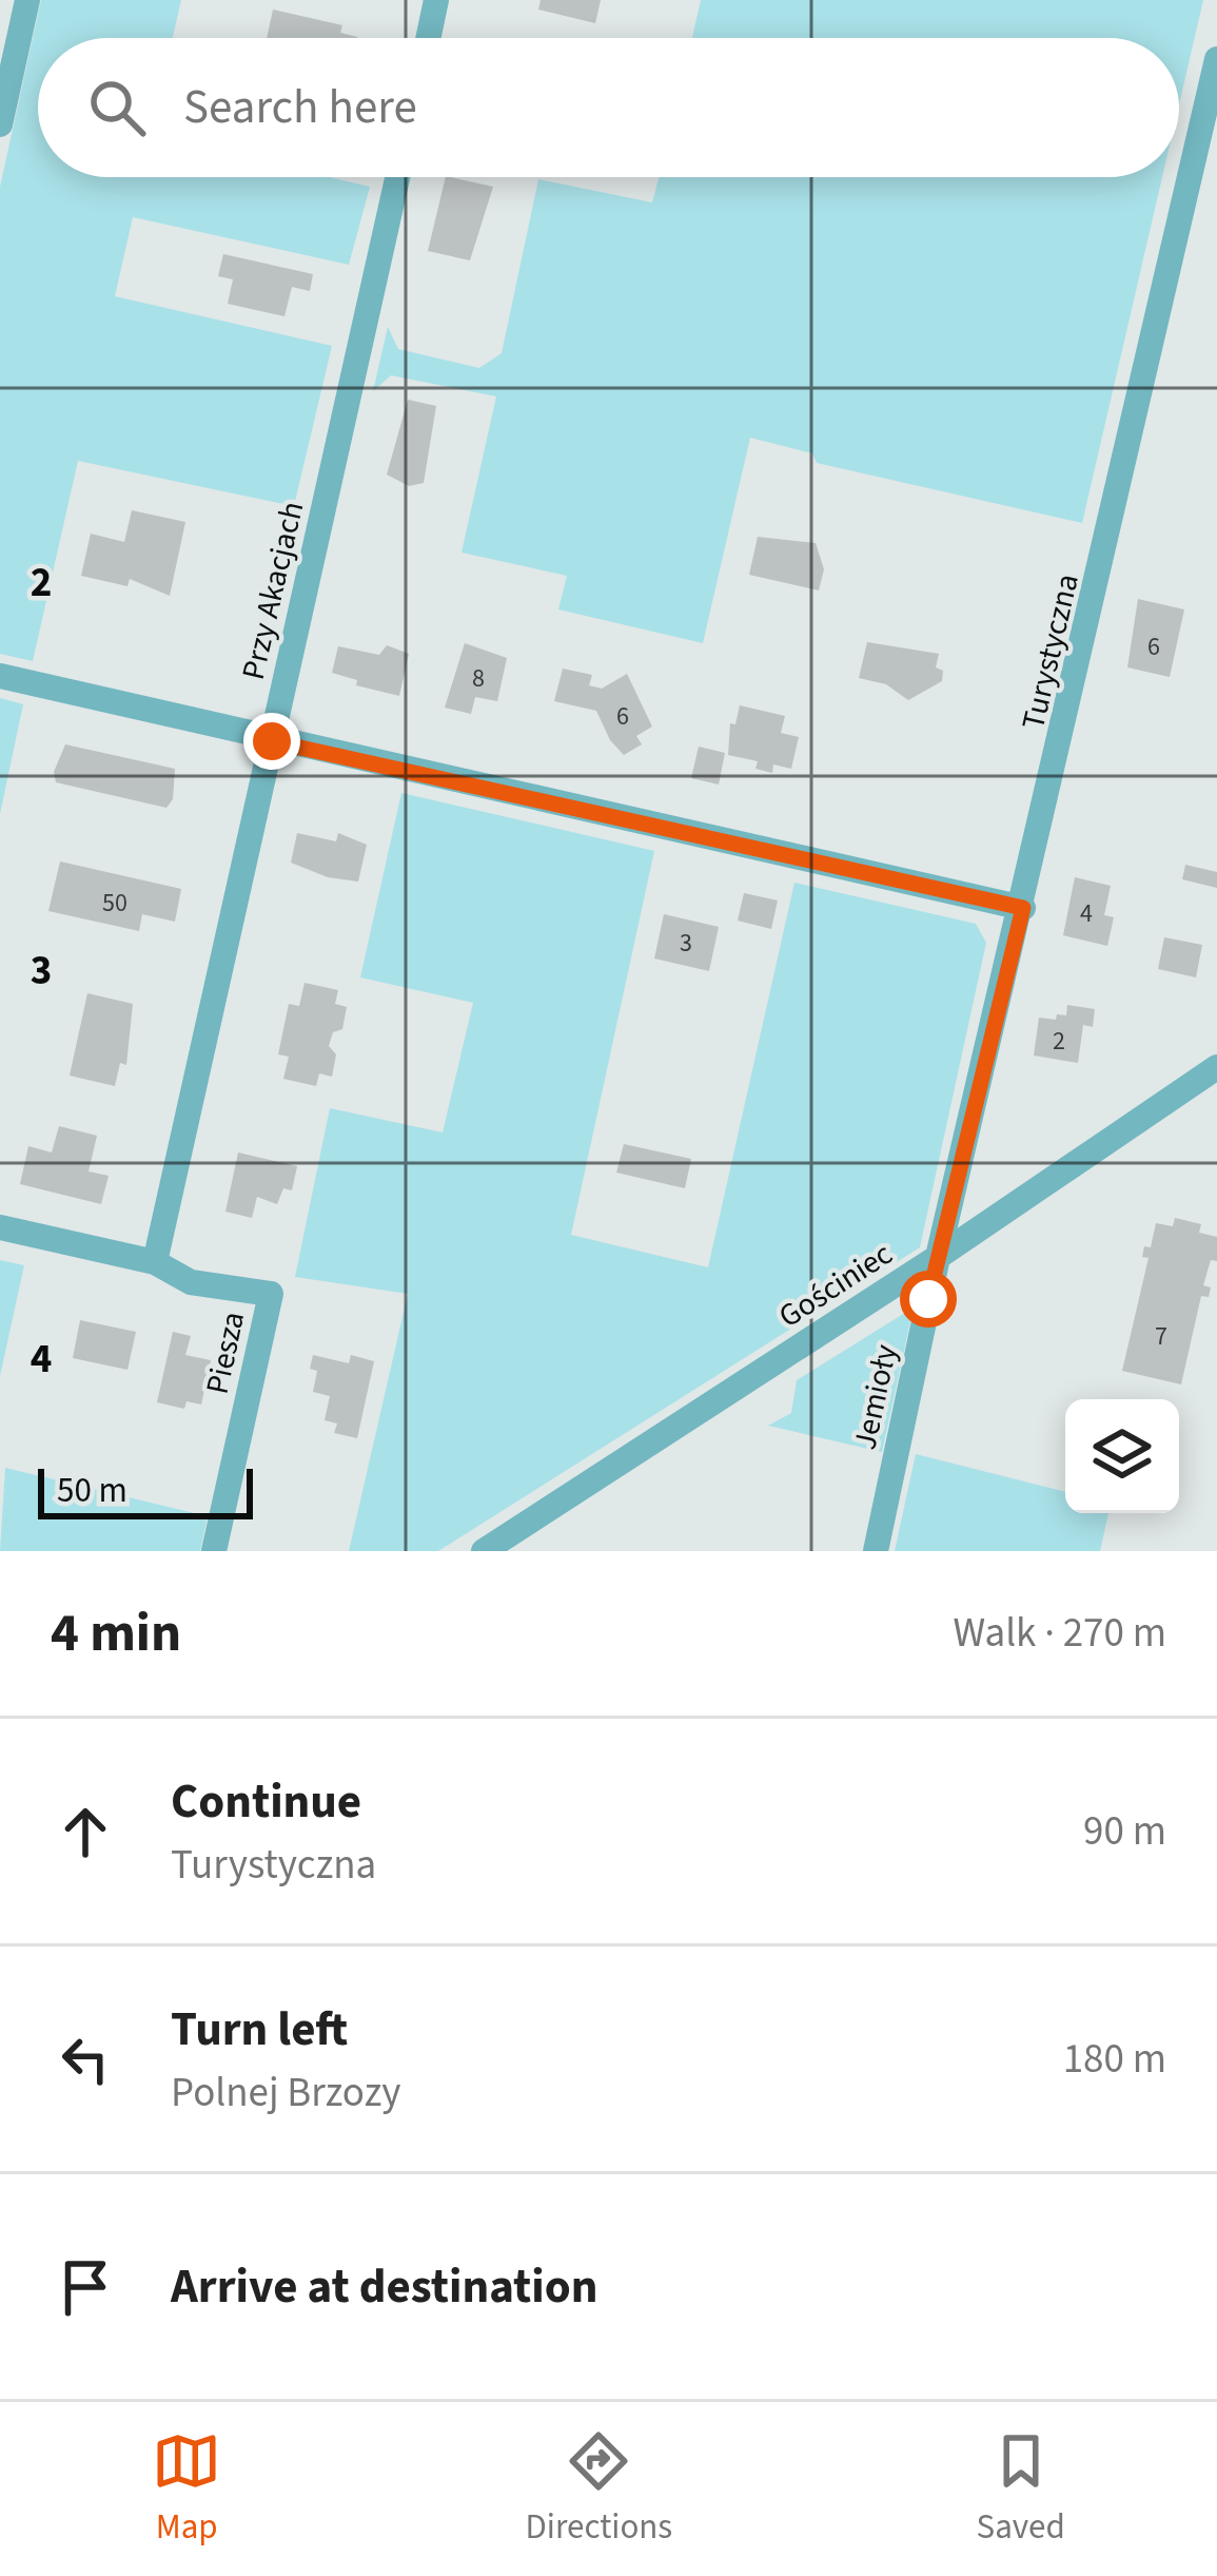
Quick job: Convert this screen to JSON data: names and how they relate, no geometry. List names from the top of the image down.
{
  "streets": {
    "street": [
      "Przy Akacjach",
      "Turystyczna",
      "Gościniec",
      "Piesza",
      "Jemioły"
    ]
  },
  "crossings": [
    ["Przy Akacjach", "Piesza"],
    ["Turystyczna", "Gościniec"],
    ["Turystyczna", "Jemioły"],
    ["Gościniec", "Jemioły"]
  ],
  "house_numbers": [
    "6",
    "8",
    "6",
    "50",
    "4",
    "3",
    "2",
    "7"
  ],
  "scale_bar": "50 m",
  "page": {
    "search": "Search here",
    "scale": "50 m",
    "heading": ["4 min", "Walk · 270 m"],
    "list": [
      ["Continue", "Turystyczna", "90 m"],
      ["Turn left", "Polnej Brzozy", "180 m"],
      "Arrive at destination"
    ],
    "nav": ["Map", "Directions", "Saved"]
  },
  "grid": {
    "rows": ["2", "3", "4"]
  }
}
